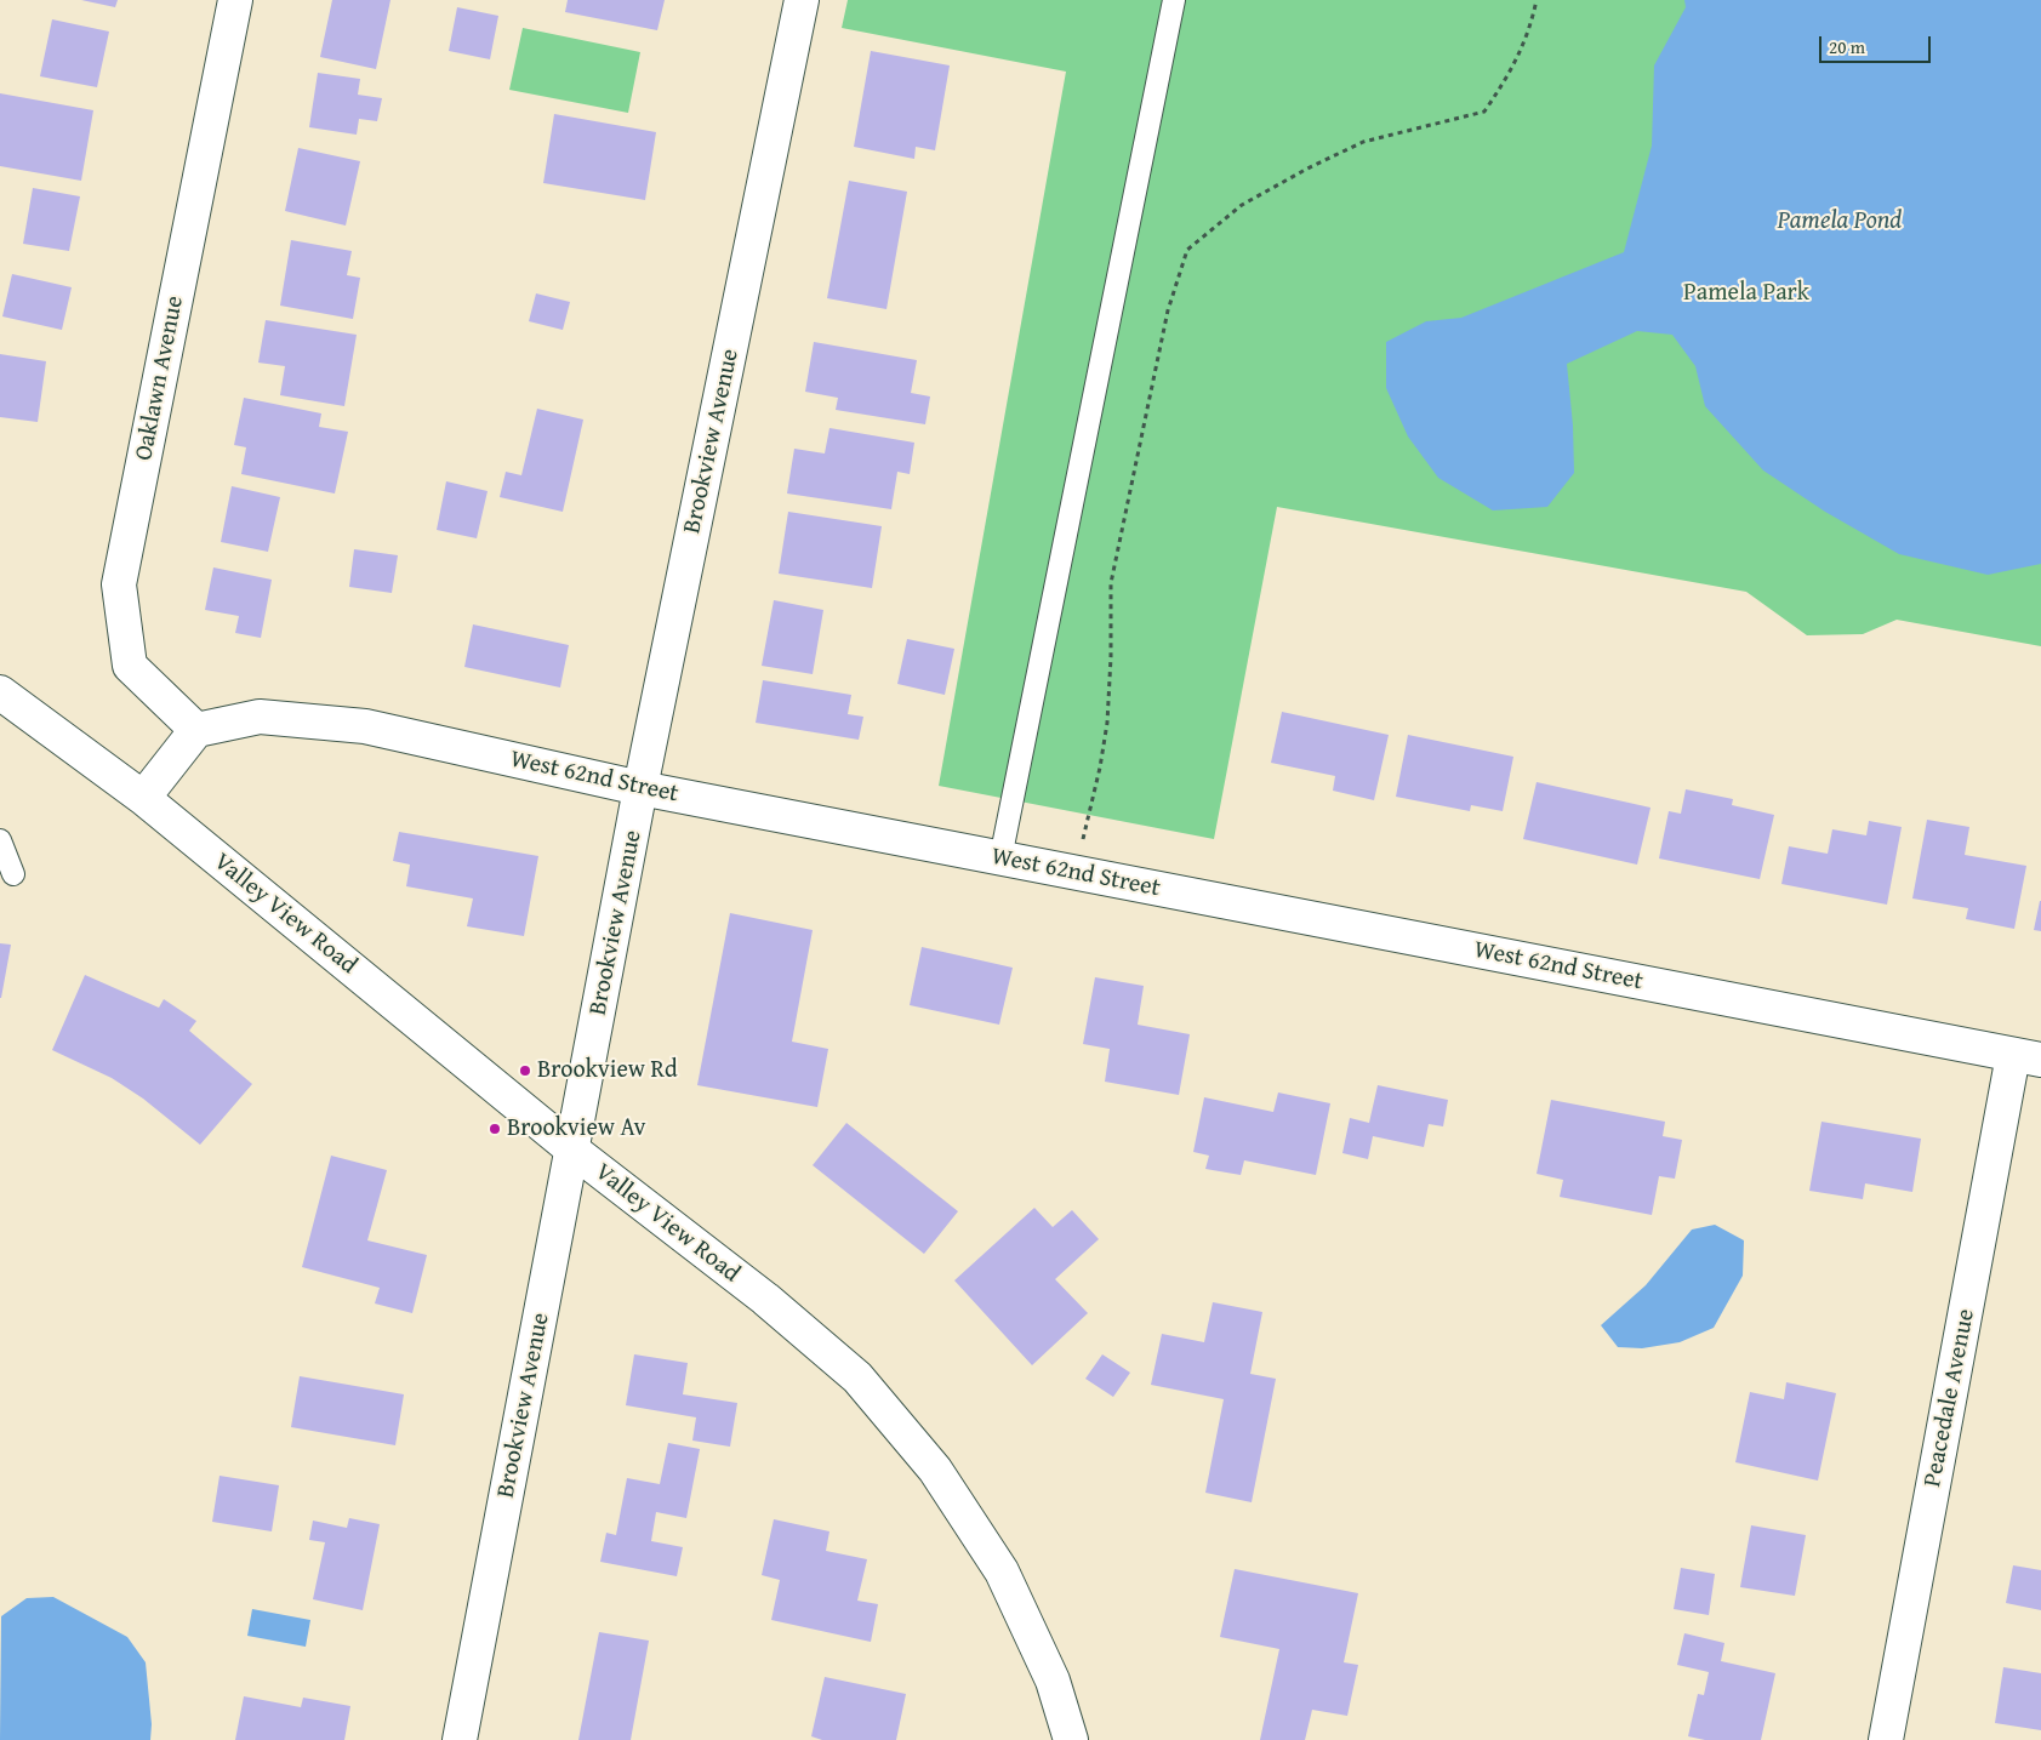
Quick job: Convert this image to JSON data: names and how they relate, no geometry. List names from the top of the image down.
{
  "streets": {
    "street": [
      "Oaklawn Avenue",
      "Brookview Avenue",
      "West 62nd Street",
      "Valley View Road",
      "Peacedale Avenue"
    ]
  },
  "crossings": [
    ["Oaklawn Avenue", "West 62nd Street"],
    ["Brookview Avenue", "West 62nd Street"],
    ["Brookview Avenue", "Valley View Road"],
    ["West 62nd Street", "Peacedale Avenue"]
  ],
  "water": ["Pamela Pond"],
  "parks": ["Pamela Park"],
  "places": ["Brookview Rd", "Brookview Av"],
  "scale_bar": "20 m"
}
